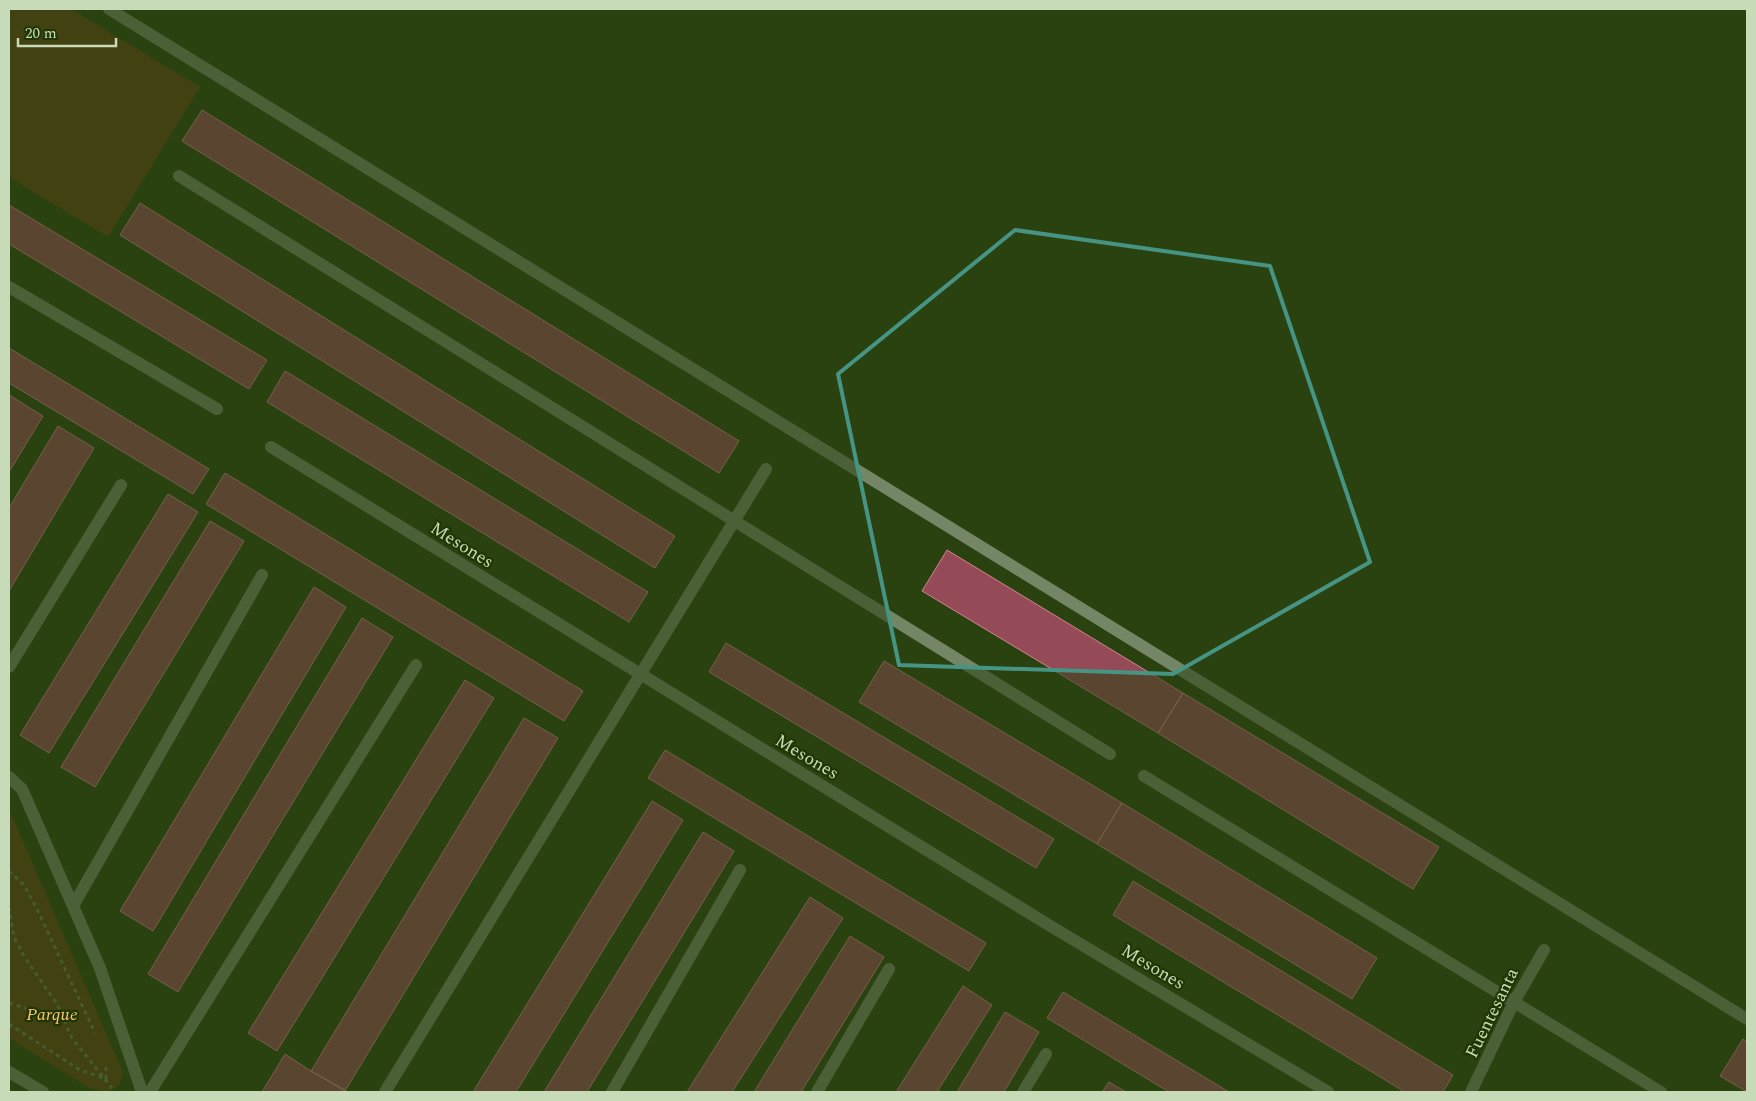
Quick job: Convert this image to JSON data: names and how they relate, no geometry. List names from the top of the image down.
{
  "streets": {
    "street": ["Mesones", "Fuentesanta"]
  },
  "parks": ["Parque"],
  "scale_bar": "20 m"
}
